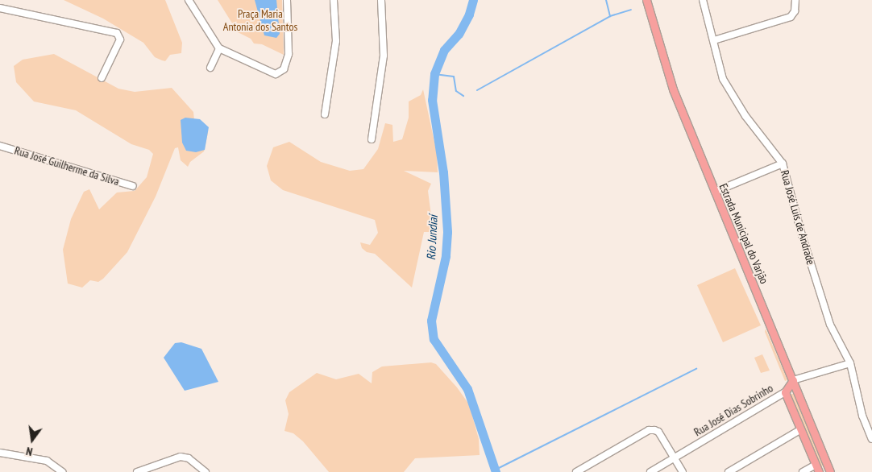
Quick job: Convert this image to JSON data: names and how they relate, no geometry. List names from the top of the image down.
{
  "streets": {
    "main road": ["Estrada Municipal do Varjão", "Rua José Dias Sobrinho"],
    "street": ["Rua José Guilherme da Silva", "Rua José Luís de Andrade"]
  },
  "crossings": [
    ["Estrada Municipal do Varjão", "Rua José Dias Sobrinho"]
  ],
  "water": ["Rio Jundiaí"],
  "parks": ["Praça Maria Antonia dos Santos"],
  "north": "bottom"
}
